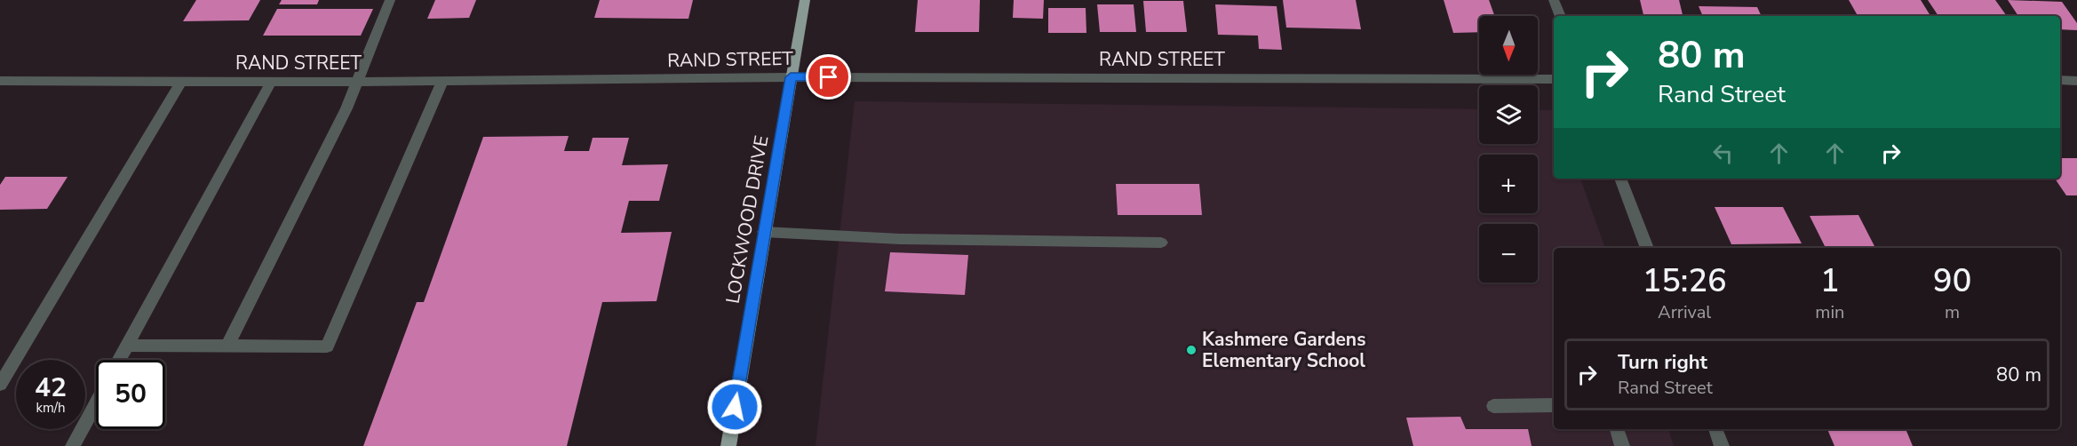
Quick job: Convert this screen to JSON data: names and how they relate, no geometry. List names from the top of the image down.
{
  "streets": {
    "main road": ["LOCKWOOD DRIVE"],
    "street": ["RAND STREET"]
  },
  "crossings": [
    ["RAND STREET", "LOCKWOOD DRIVE"]
  ],
  "places": ["Kashmere Gardens Elementary School"],
  "north": "bottom",
  "page": {
    "map_buttons": ["+", "−"],
    "turn": ["80 m", "Rand Street"],
    "eta": [
      "15:26",
      "Arrival",
      "1",
      "min",
      "90",
      "m"
    ],
    "list": [
      {
        "name": "Turn right",
        "note": "Rand Street",
        "value": "80 m"
      }
    ],
    "speed": "42 km/h",
    "limit": "50"
  }
}
